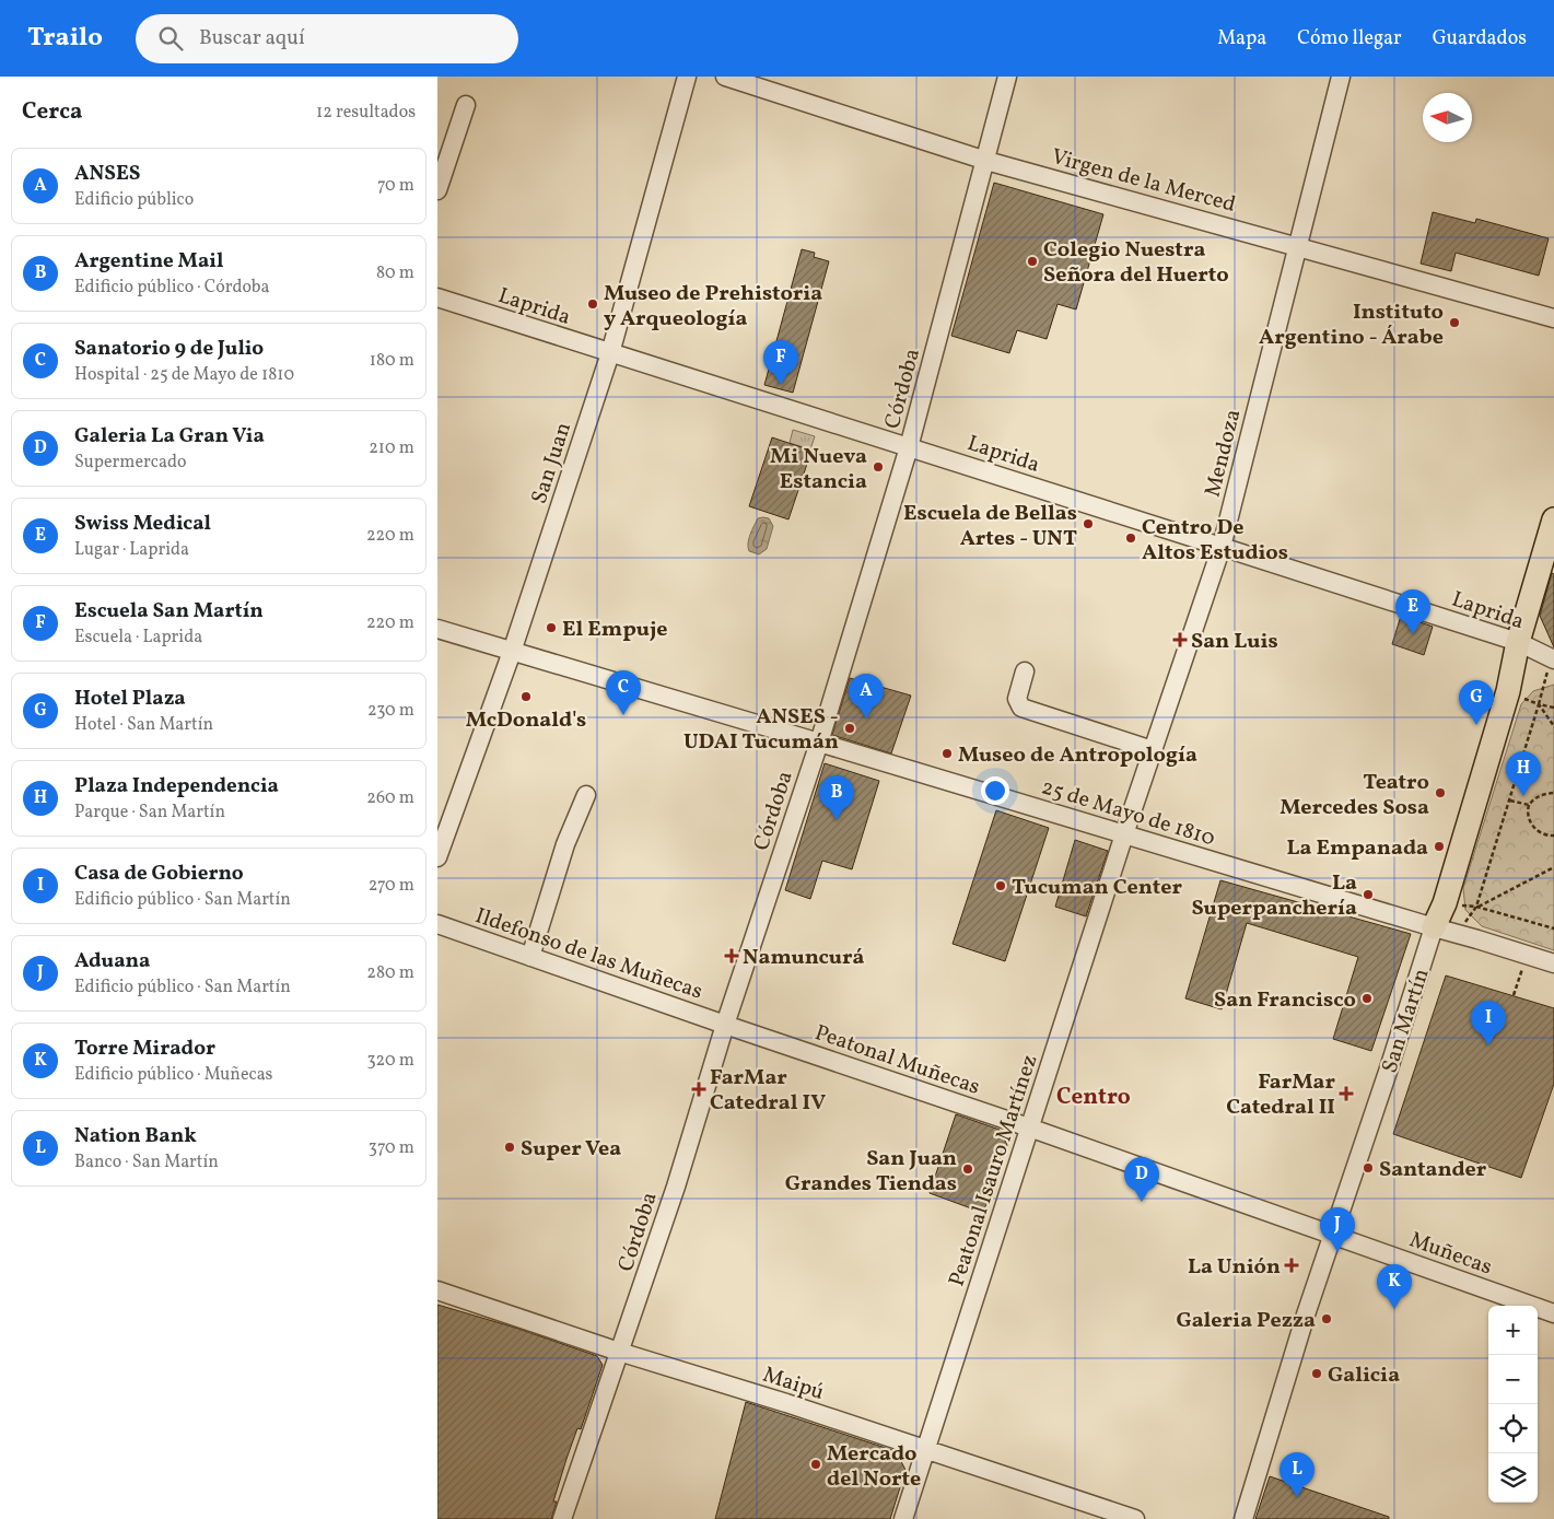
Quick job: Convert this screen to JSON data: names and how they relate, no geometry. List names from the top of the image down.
{
  "streets": {
    "main road": ["San Martín"],
    "street": [
      "Virgen de la Merced",
      "Laprida",
      "Córdoba",
      "Mendoza",
      "San Juan",
      "25 de Mayo de 1810",
      "Ildefonso de las Muñecas",
      "Peatonal Muñecas",
      "Peatonal Isauro Martínez",
      "Muñecas",
      "Maipú"
    ]
  },
  "crossings": [
    ["Virgen de la Merced", "Córdoba"],
    ["Virgen de la Merced", "Mendoza"],
    ["Laprida", "Córdoba"],
    ["Laprida", "Mendoza"],
    ["Laprida", "San Juan"],
    ["Laprida", "San Martín"],
    ["Córdoba", "25 de Mayo de 1810"],
    ["Córdoba", "Ildefonso de las Muñecas"],
    ["Córdoba", "Peatonal Muñecas"],
    ["Córdoba", "Maipú"],
    ["Mendoza", "25 de Mayo de 1810"],
    ["Mendoza", "Peatonal Isauro Martínez"],
    ["San Juan", "25 de Mayo de 1810"],
    ["25 de Mayo de 1810", "San Martín"],
    ["25 de Mayo de 1810", "Peatonal Isauro Martínez"],
    ["Ildefonso de las Muñecas", "Peatonal Muñecas"],
    ["San Martín", "Peatonal Muñecas"],
    ["San Martín", "Muñecas"],
    ["Peatonal Muñecas", "Peatonal Isauro Martínez"],
    ["Peatonal Muñecas", "Muñecas"],
    ["Peatonal Isauro Martínez", "Maipú"]
  ],
  "districts": ["Centro"],
  "places": {
    "other": [
      "Colegio Nuestra Señora del Huerto",
      "Museo de Prehistoria y Arqueología",
      "Instituto Argentino - Árabe",
      "Mi Nueva Estancia",
      "Escuela de Bellas Artes - UNT",
      "Centro De Altos Estudios",
      "El Empuje",
      "McDonald's",
      "ANSES - UDAI Tucumán",
      "Museo de Antropología",
      "Teatro Mercedes Sosa",
      "La Empanada",
      "Tucuman Center",
      "La Superpanchería",
      "San Francisco",
      "Super Vea",
      "Santander",
      "San Juan Grandes Tiendas",
      "Galeria Pezza",
      "Galicia",
      "Mercado del Norte"
    ],
    "health": [
      "San Luis",
      "Namuncurá",
      "FarMar Catedral IV",
      "FarMar Catedral II",
      "La Unión"
    ]
  },
  "north": "left",
  "page": {
    "header": "Trailo",
    "search": "Buscar aquí",
    "nav": ["Mapa", "Cómo llegar", "Guardados"],
    "heading": ["Cerca", "12 resultados"],
    "list": [
      {
        "mark": "A",
        "name": "ANSES",
        "note": "Edificio público",
        "value": "70 m"
      },
      {
        "mark": "B",
        "name": "Argentine Mail",
        "note": "Edificio público · Córdoba",
        "value": "80 m"
      },
      {
        "mark": "C",
        "name": "Sanatorio 9 de Julio",
        "note": "Hospital · 25 de Mayo de 1810",
        "value": "180 m"
      },
      {
        "mark": "D",
        "name": "Galeria La Gran Via",
        "note": "Supermercado",
        "value": "210 m"
      },
      {
        "mark": "E",
        "name": "Swiss Medical",
        "note": "Lugar · Laprida",
        "value": "220 m"
      },
      {
        "mark": "F",
        "name": "Escuela San Martín",
        "note": "Escuela · Laprida",
        "value": "220 m"
      },
      {
        "mark": "G",
        "name": "Hotel Plaza",
        "note": "Hotel · San Martín",
        "value": "230 m"
      },
      {
        "mark": "H",
        "name": "Plaza Independencia",
        "note": "Parque · San Martín",
        "value": "260 m"
      },
      {
        "mark": "I",
        "name": "Casa de Gobierno",
        "note": "Edificio público · San Martín",
        "value": "270 m"
      },
      {
        "mark": "J",
        "name": "Aduana",
        "note": "Edificio público · San Martín",
        "value": "280 m"
      },
      {
        "mark": "K",
        "name": "Torre Mirador",
        "note": "Edificio público · Muñecas",
        "value": "320 m"
      },
      {
        "mark": "L",
        "name": "Nation Bank",
        "note": "Banco · San Martín",
        "value": "370 m"
      }
    ],
    "pins": [
      "F",
      "E",
      "C",
      "A",
      "G",
      "H",
      "B",
      "I",
      "D",
      "J",
      "K",
      "L"
    ],
    "map_buttons": ["+", "−"]
  }
}
